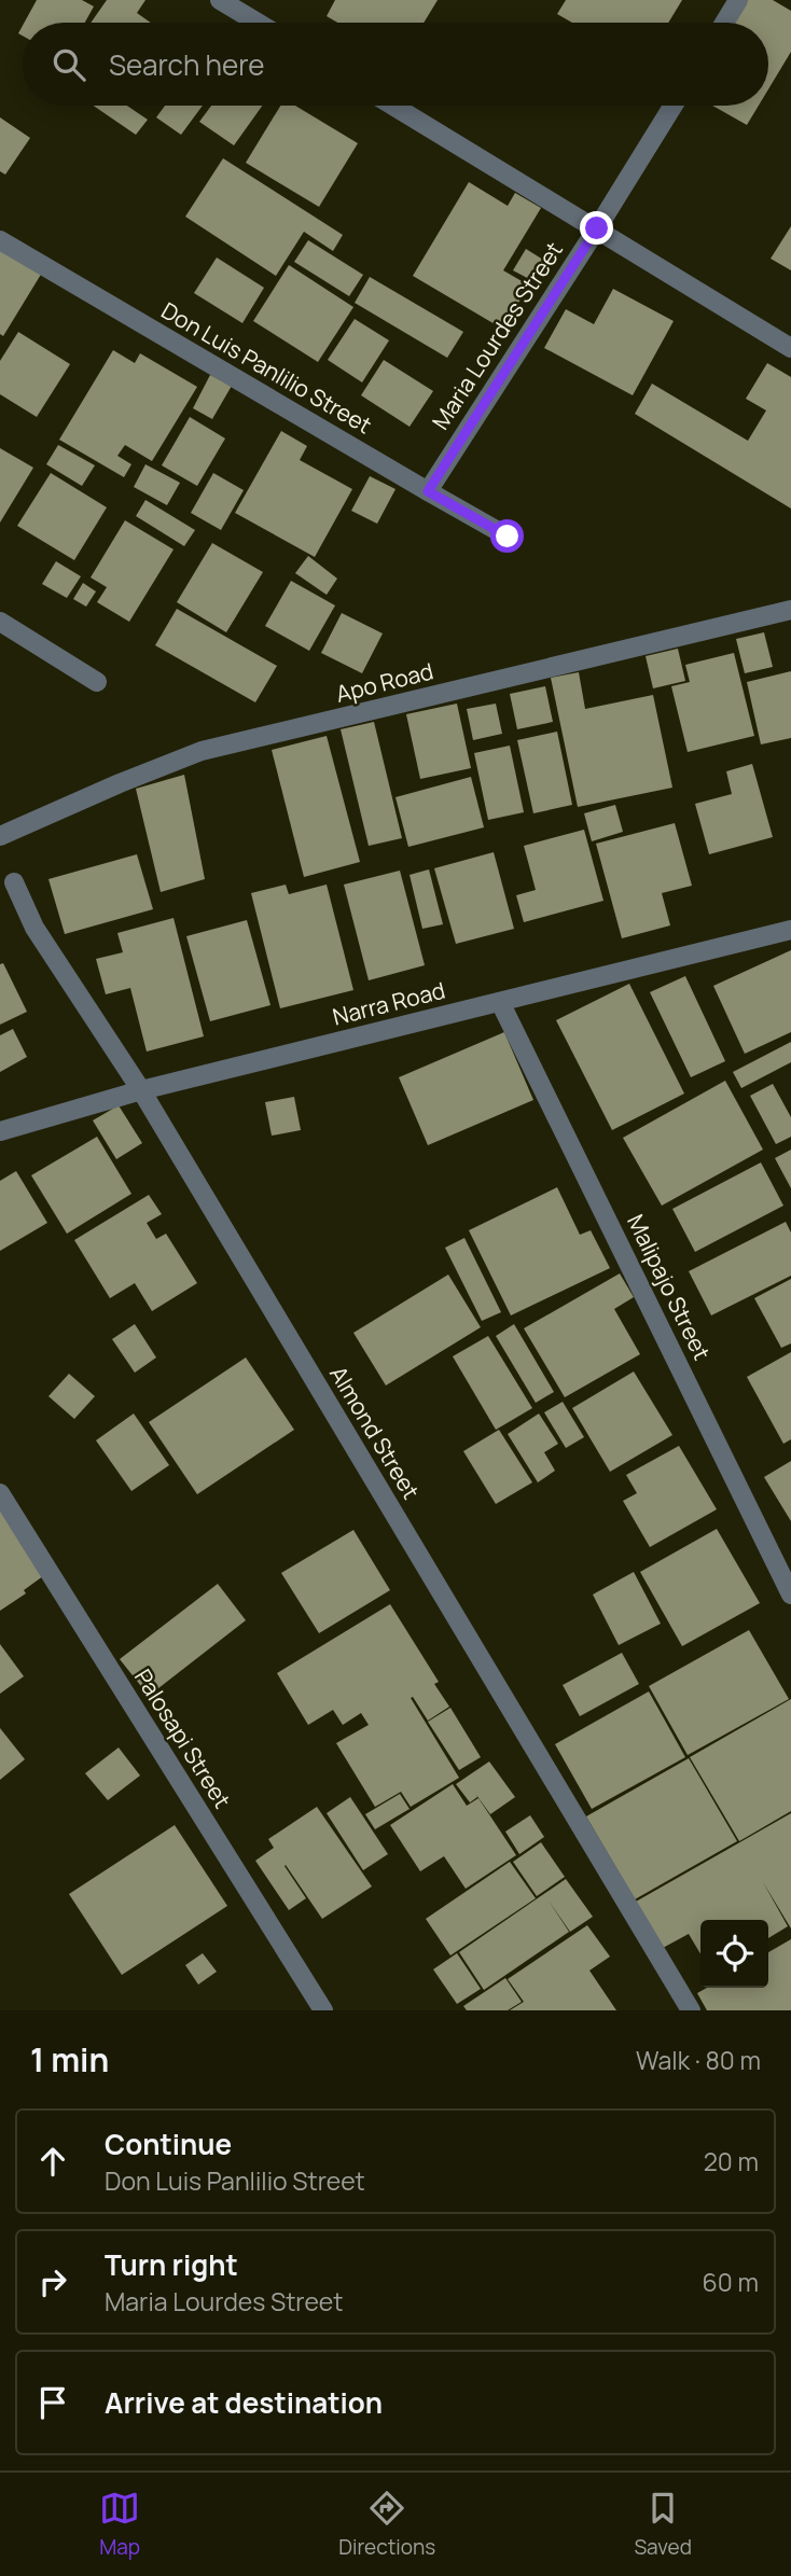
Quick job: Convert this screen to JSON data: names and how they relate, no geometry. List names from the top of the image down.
{
  "streets": {
    "street": [
      "Maria Lourdes Street",
      "Don Luis Panlilio Street",
      "Apo Road",
      "Narra Road",
      "Malipajo Street",
      "Almond Street",
      "Palosapi Street"
    ]
  },
  "crossings": [
    ["Maria Lourdes Street", "Don Luis Panlilio Street"],
    ["Narra Road", "Malipajo Street"],
    ["Narra Road", "Almond Street"]
  ],
  "page": {
    "search": "Search here",
    "heading": ["1 min", "Walk · 80 m"],
    "list": [
      ["Continue", "Don Luis Panlilio Street", "20 m"],
      ["Turn right", "Maria Lourdes Street", "60 m"],
      "Arrive at destination"
    ],
    "nav": ["Map", "Directions", "Saved"]
  }
}
